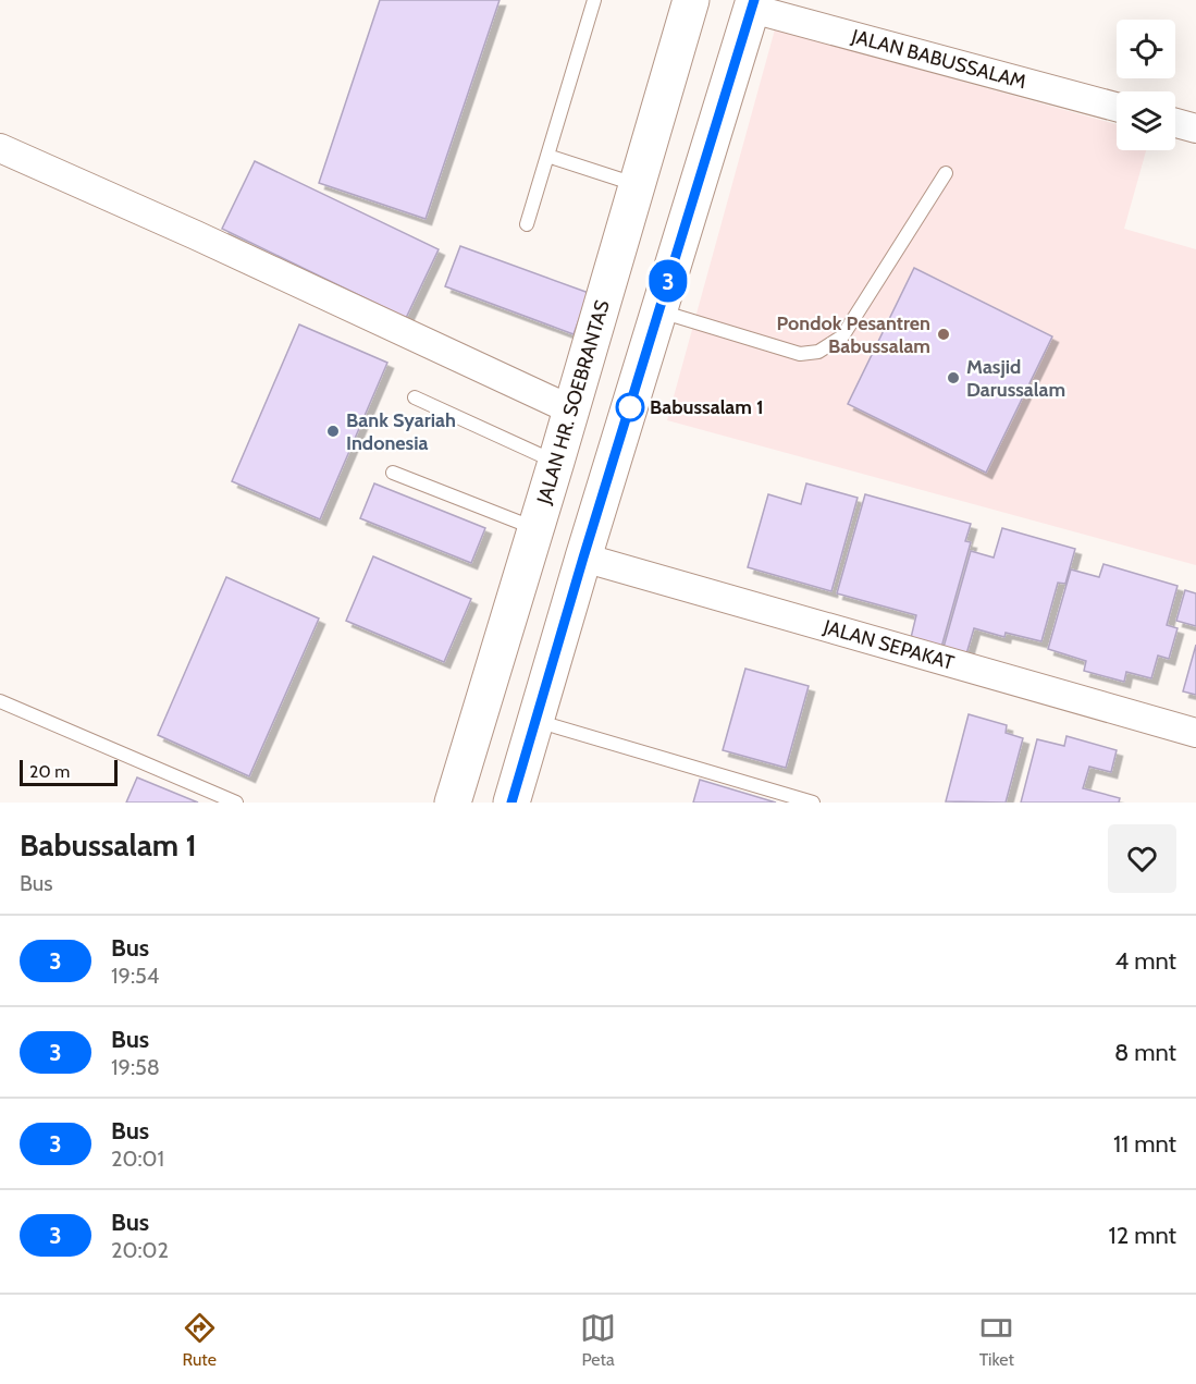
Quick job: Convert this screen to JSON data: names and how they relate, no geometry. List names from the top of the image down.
{
  "streets": {
    "main road": ["JALAN HR. SOEBRANTAS"],
    "street": ["JALAN BABUSSALAM", "JALAN SEPAKAT"]
  },
  "places": [
    "Pondok Pesantren Babussalam",
    "Masjid Darussalam",
    "Babussalam 1",
    "Bank Syariah Indonesia"
  ],
  "lines": ["bus line 3"],
  "scale_bar": "20 m",
  "page": {
    "on_map": "3",
    "scale": "20 m",
    "heading": ["Babussalam 1", "Bus"],
    "list": [
      {
        "mark": "3",
        "name": "Bus",
        "note": "19:54",
        "value": "4 mnt"
      },
      {
        "mark": "3",
        "name": "Bus",
        "note": "19:58",
        "value": "8 mnt"
      },
      {
        "mark": "3",
        "name": "Bus",
        "note": "20:01",
        "value": "11 mnt"
      },
      {
        "mark": "3",
        "name": "Bus",
        "note": "20:02",
        "value": "12 mnt"
      }
    ],
    "tabs": ["Rute", "Peta", "Tiket"]
  }
}
